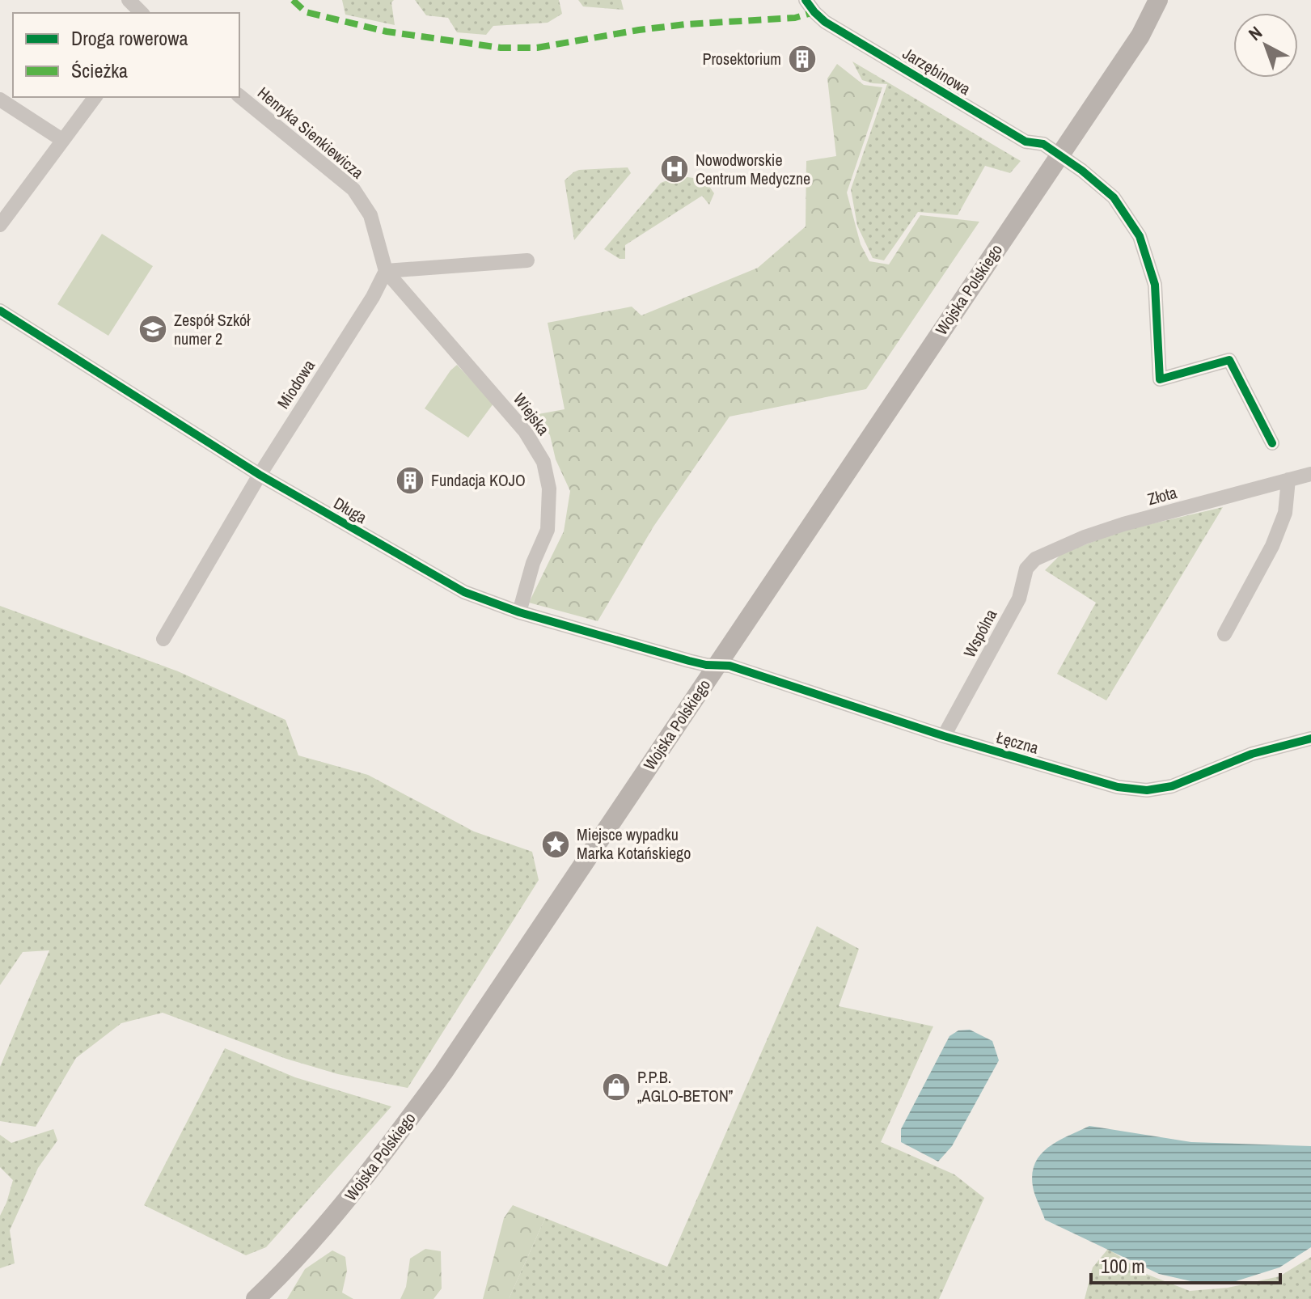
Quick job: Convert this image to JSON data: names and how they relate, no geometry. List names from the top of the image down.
{
  "streets": {
    "main road": ["Wojska Polskiego"],
    "street": [
      "Jarzębinowa",
      "Henryka Sienkiewicza",
      "Miodowa",
      "Wiejska",
      "Złota",
      "Długa",
      "Wspólna",
      "Łęczna"
    ]
  },
  "crossings": [
    ["Jarzębinowa", "Wojska Polskiego"],
    ["Henryka Sienkiewicza", "Miodowa"],
    ["Henryka Sienkiewicza", "Wiejska"],
    ["Wojska Polskiego", "Długa"],
    ["Wojska Polskiego", "Łęczna"],
    ["Miodowa", "Wiejska"],
    ["Miodowa", "Długa"],
    ["Wiejska", "Długa"],
    ["Złota", "Wspólna"],
    ["Długa", "Łęczna"],
    ["Wspólna", "Łęczna"]
  ],
  "places": {
    "building": ["Prosektorium", "Fundacja KOJO"],
    "hospital": ["Nowodworskie Centrum Medyczne"],
    "school or university": ["Zespół Szkół numer 2"],
    "place": ["Miejsce wypadku Marka Kotańskiego"],
    "shop": ["P.P.B. „AGLO-BETON”"]
  },
  "legend": ["Droga rowerowa", "Ścieżka"],
  "scale_bar": "100 m",
  "north": "top left"
}
